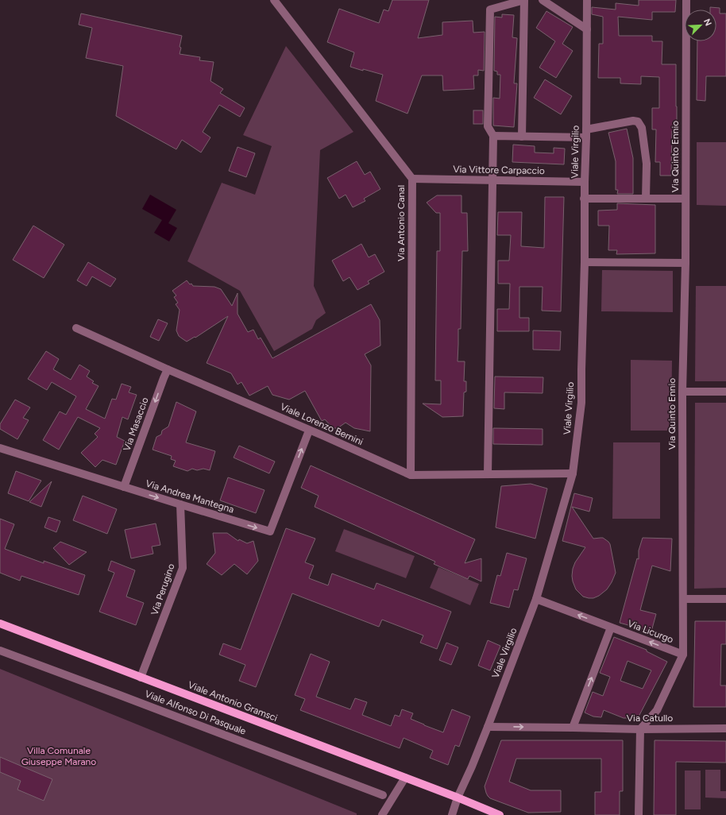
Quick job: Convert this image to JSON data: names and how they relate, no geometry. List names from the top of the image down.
{
  "streets": {
    "main road": ["Viale Antonio Gramsci"],
    "street": [
      "Viale Virgilio",
      "Via Quinto Ennio",
      "Via Vittore Carpaccio",
      "Via Antonio Canal",
      "Via Masaccio",
      "Viale Lorenzo Bernini",
      "Via Andrea Mantegna",
      "Via Perugino",
      "Via Licurgo",
      "Viale Alfonso Di Pasquale",
      "Via Catullo"
    ]
  },
  "crossings": [
    ["Viale Virgilio", "Via Vittore Carpaccio"],
    ["Viale Virgilio", "Viale Lorenzo Bernini"],
    ["Viale Virgilio", "Via Licurgo"],
    ["Viale Virgilio", "Viale Antonio Gramsci"],
    ["Viale Virgilio", "Via Catullo"],
    ["Via Quinto Ennio", "Via Licurgo"],
    ["Via Quinto Ennio", "Via Catullo"],
    ["Via Vittore Carpaccio", "Via Antonio Canal"],
    ["Via Antonio Canal", "Viale Lorenzo Bernini"],
    ["Via Masaccio", "Viale Lorenzo Bernini"],
    ["Via Masaccio", "Via Andrea Mantegna"],
    ["Viale Lorenzo Bernini", "Via Andrea Mantegna"],
    ["Via Andrea Mantegna", "Via Perugino"],
    ["Via Perugino", "Viale Antonio Gramsci"]
  ],
  "one_way": ["Via Masaccio", "Via Licurgo", "Via Catullo"],
  "parks": ["Villa Comunale Giuseppe Marano"],
  "north": "top right"
}
